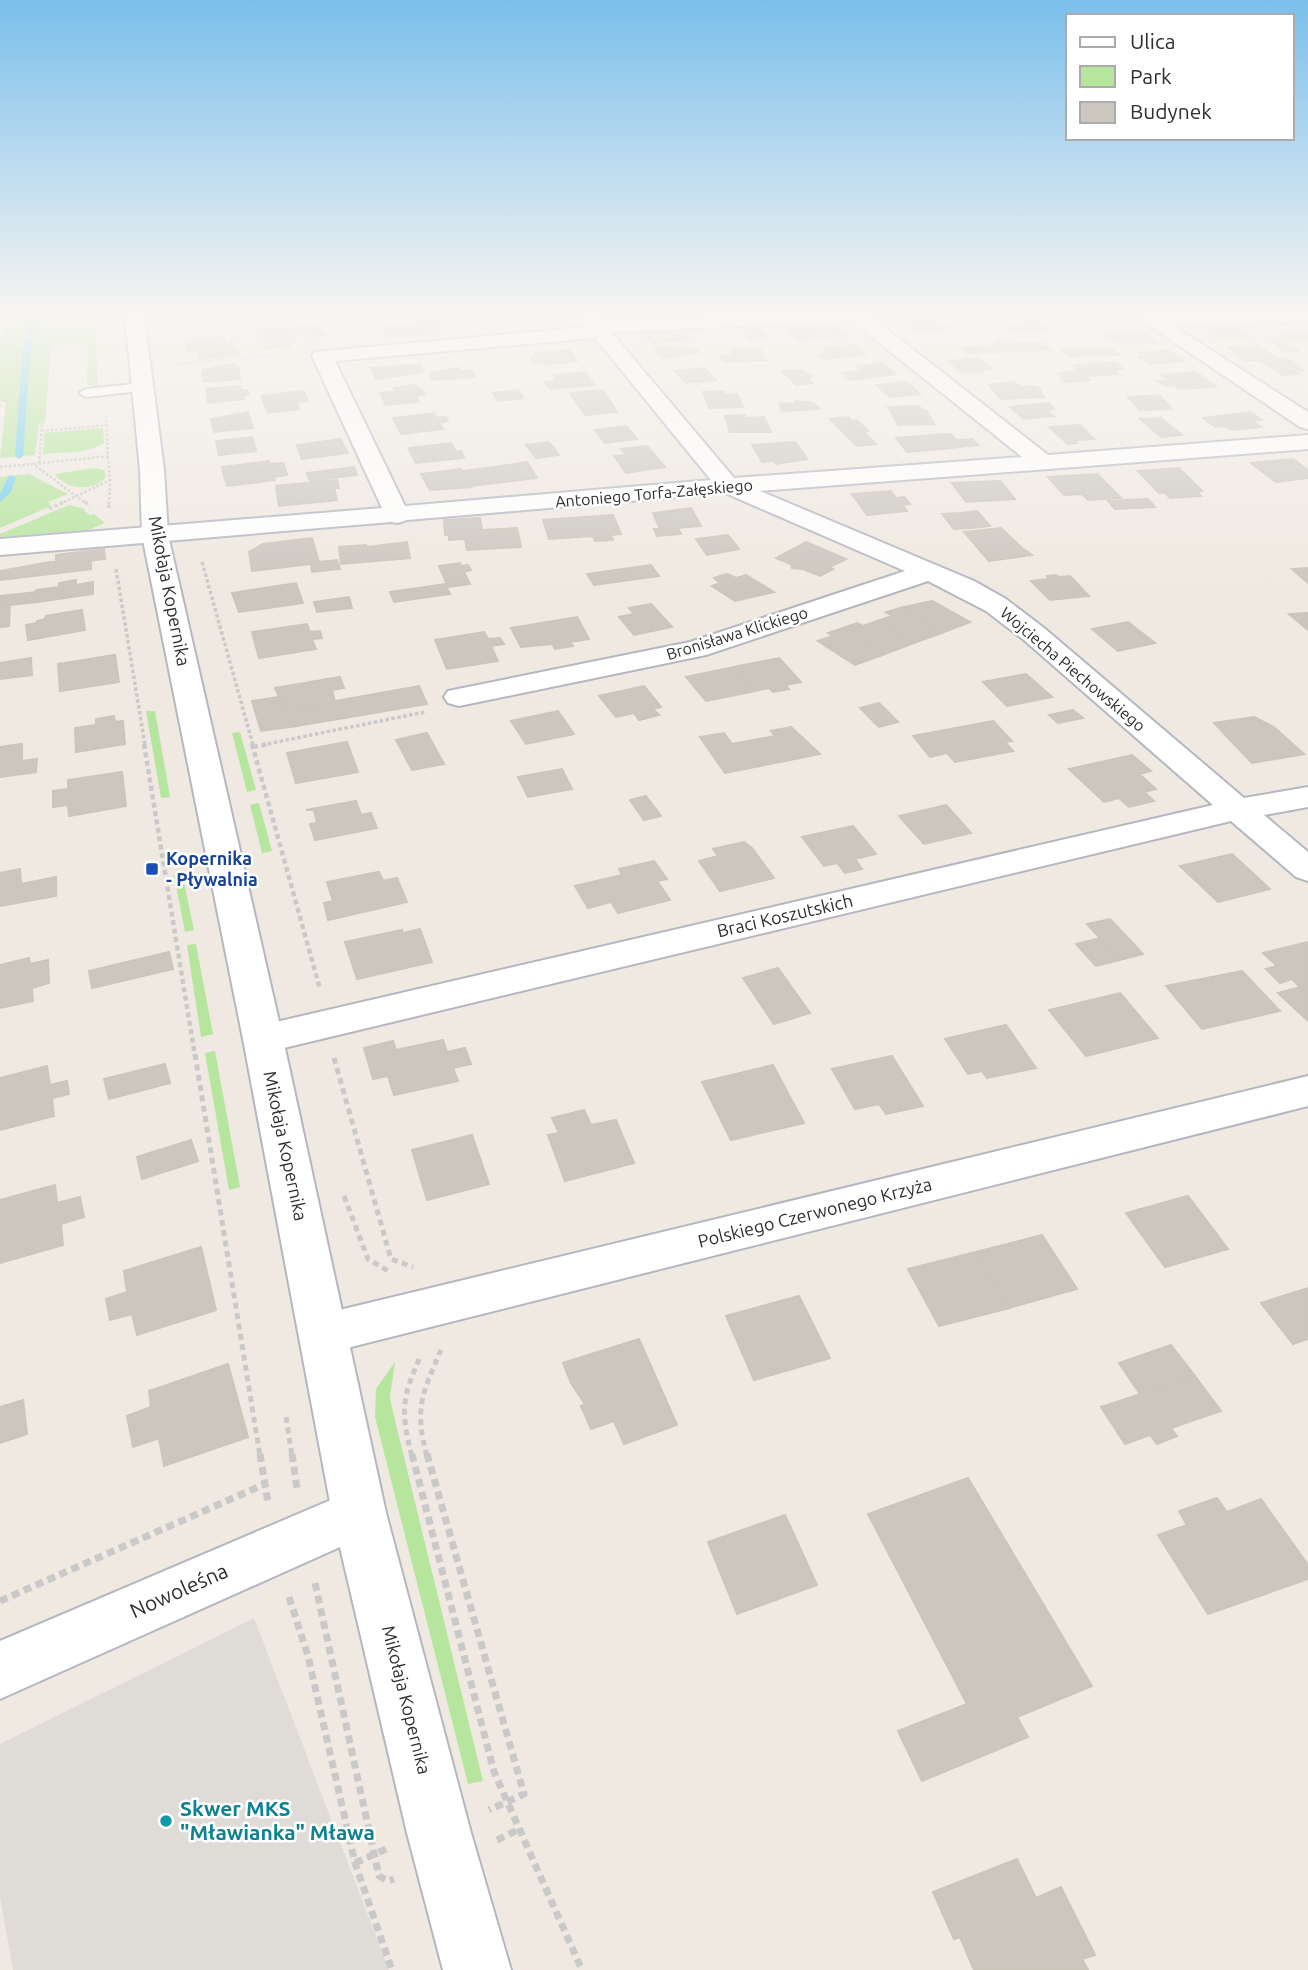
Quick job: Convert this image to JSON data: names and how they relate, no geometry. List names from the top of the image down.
{
  "streets": {
    "street": [
      "Antoniego Torfa-Załęskiego",
      "Mikołaja Kopernika",
      "Bronisława Klickiego",
      "Wojciecha Piechowskiego",
      "Braci Koszutskich",
      "Polskiego Czerwonego Krzyża",
      "Nowoleśna"
    ]
  },
  "crossings": [
    ["Antoniego Torfa-Załęskiego", "Mikołaja Kopernika"],
    ["Antoniego Torfa-Załęskiego", "Wojciecha Piechowskiego"],
    ["Mikołaja Kopernika", "Braci Koszutskich"],
    ["Mikołaja Kopernika", "Polskiego Czerwonego Krzyża"],
    ["Mikołaja Kopernika", "Nowoleśna"],
    ["Bronisława Klickiego", "Wojciecha Piechowskiego"],
    ["Wojciecha Piechowskiego", "Braci Koszutskich"]
  ],
  "places": {
    "transit": ["Kopernika - Pływalnia"],
    "other": ["Skwer MKS \"Mławianka\" Mława"]
  },
  "legend": ["Ulica", "Park", "Budynek"]
}
